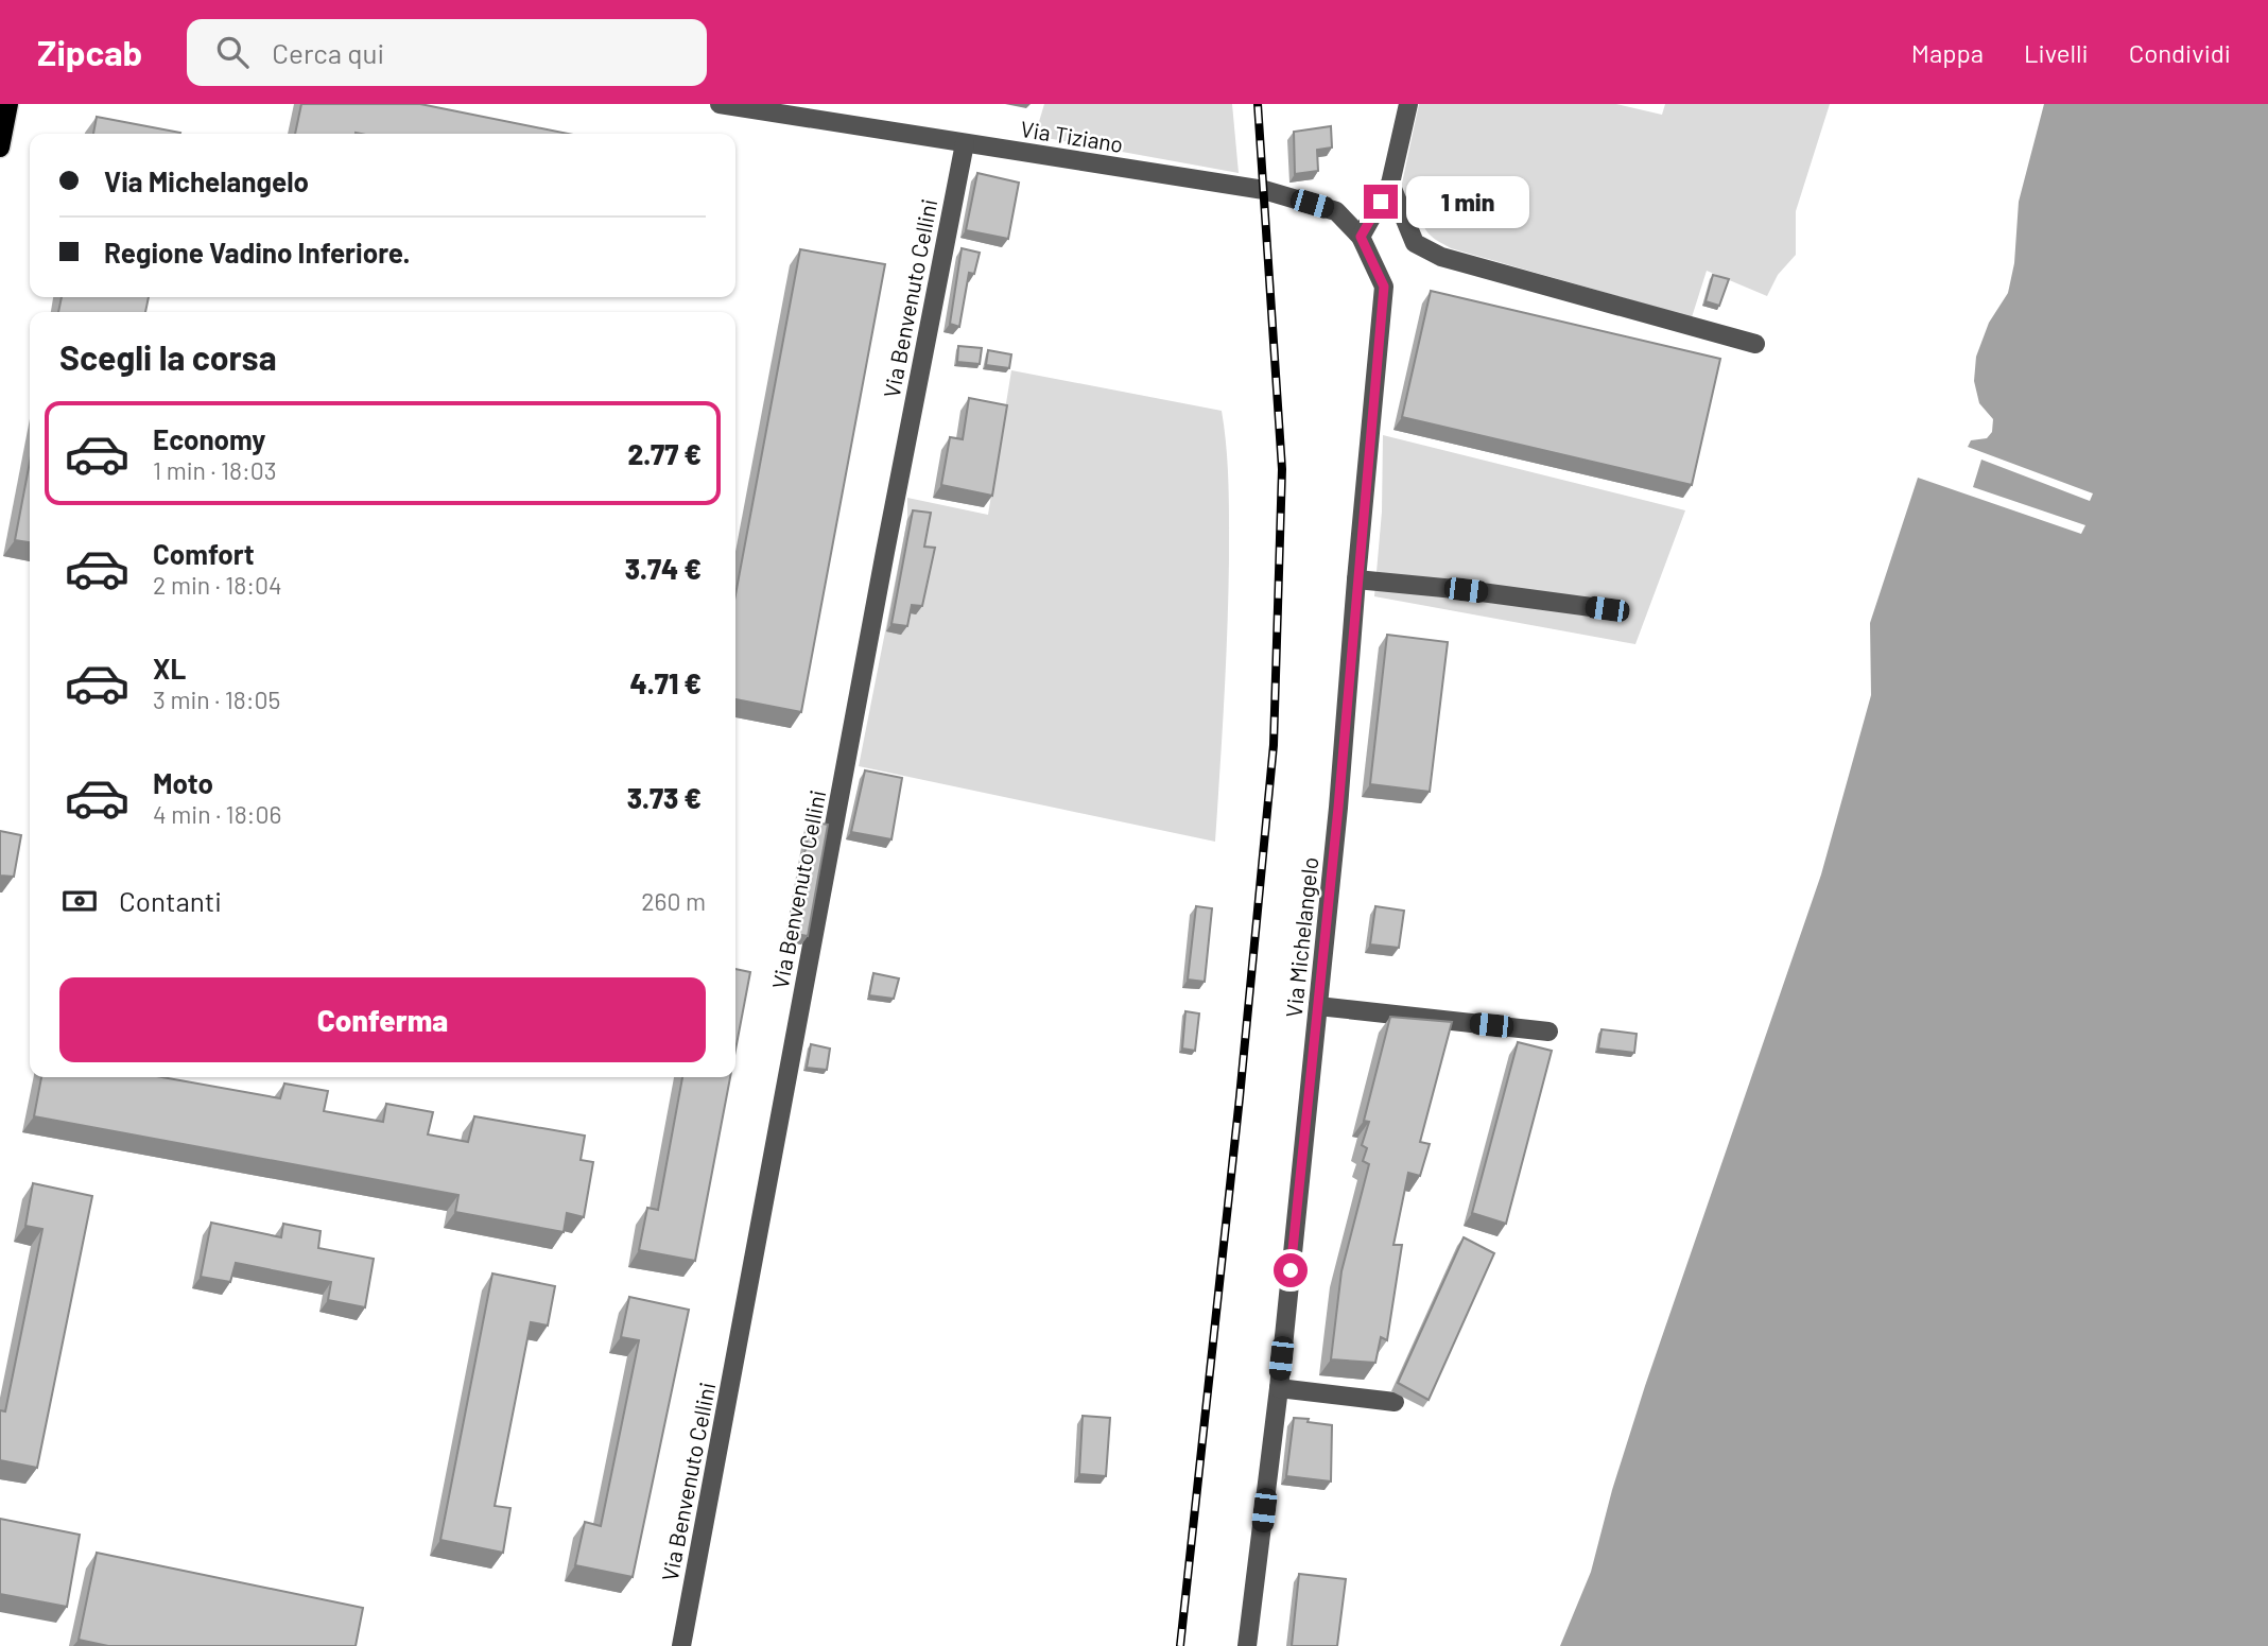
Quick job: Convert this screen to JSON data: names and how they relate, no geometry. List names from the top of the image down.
{
  "streets": {
    "street": ["Via Tiziano", "Via Benvenuto Cellini", "Via Michelangelo"]
  },
  "crossings": [
    ["Via Tiziano", "Via Benvenuto Cellini"],
    ["Via Tiziano", "Via Michelangelo"]
  ],
  "page": {
    "header": "Zipcab",
    "search": "Cerca qui",
    "nav": ["Mappa", "Livelli", "Condividi"],
    "banner": ["Via Michelangelo", "Regione Vadino Inferiore."],
    "bubble": "1 min",
    "heading": "Scegli la corsa",
    "list": [
      {
        "name": "Economy",
        "note": "1 min · 18:03",
        "value": "2.77 €"
      },
      {
        "name": "Comfort",
        "note": "2 min · 18:04",
        "value": "3.74 €"
      },
      {
        "name": "XL",
        "note": "3 min · 18:05",
        "value": "4.71 €"
      },
      {
        "name": "Moto",
        "note": "4 min · 18:06",
        "value": "3.73 €"
      }
    ],
    "pay": ["Contanti", "260 m"],
    "buttons": "Conferma"
  }
}
